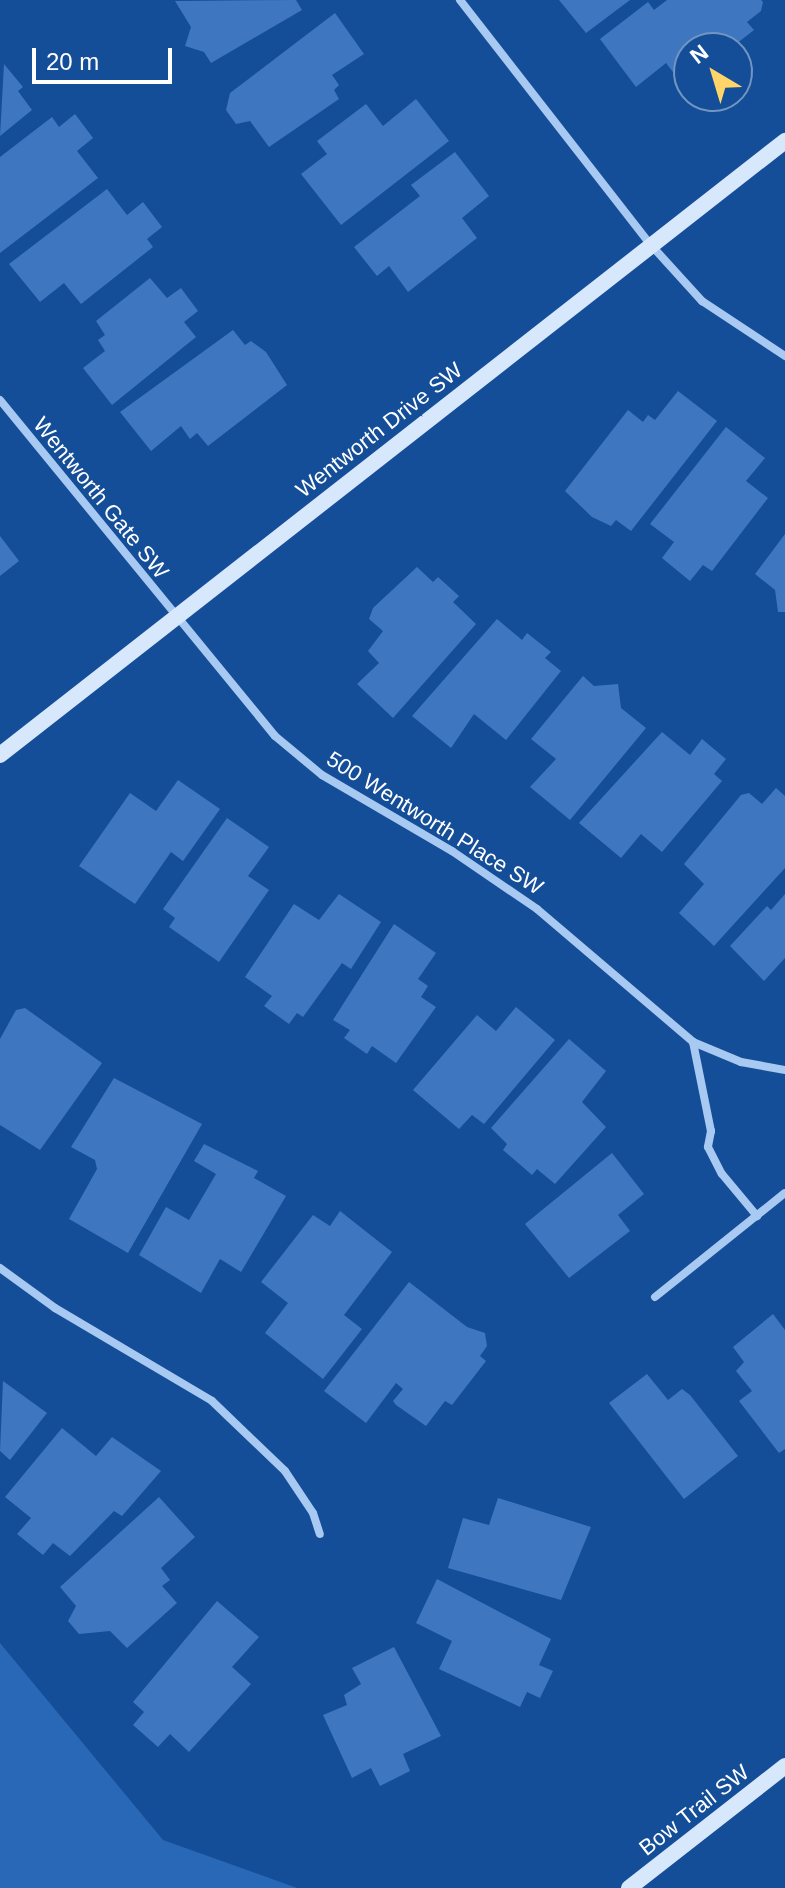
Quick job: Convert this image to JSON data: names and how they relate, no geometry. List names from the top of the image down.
{
  "streets": {
    "street": [
      "Wentworth Drive SW",
      "Wentworth Gate SW",
      "500 Wentworth Place SW",
      "Bow Trail SW"
    ]
  },
  "crossings": [
    ["Wentworth Drive SW", "Wentworth Gate SW"],
    ["Wentworth Drive SW", "500 Wentworth Place SW"],
    ["Wentworth Gate SW", "500 Wentworth Place SW"]
  ],
  "scale_bar": "20 m",
  "north": "top left"
}
